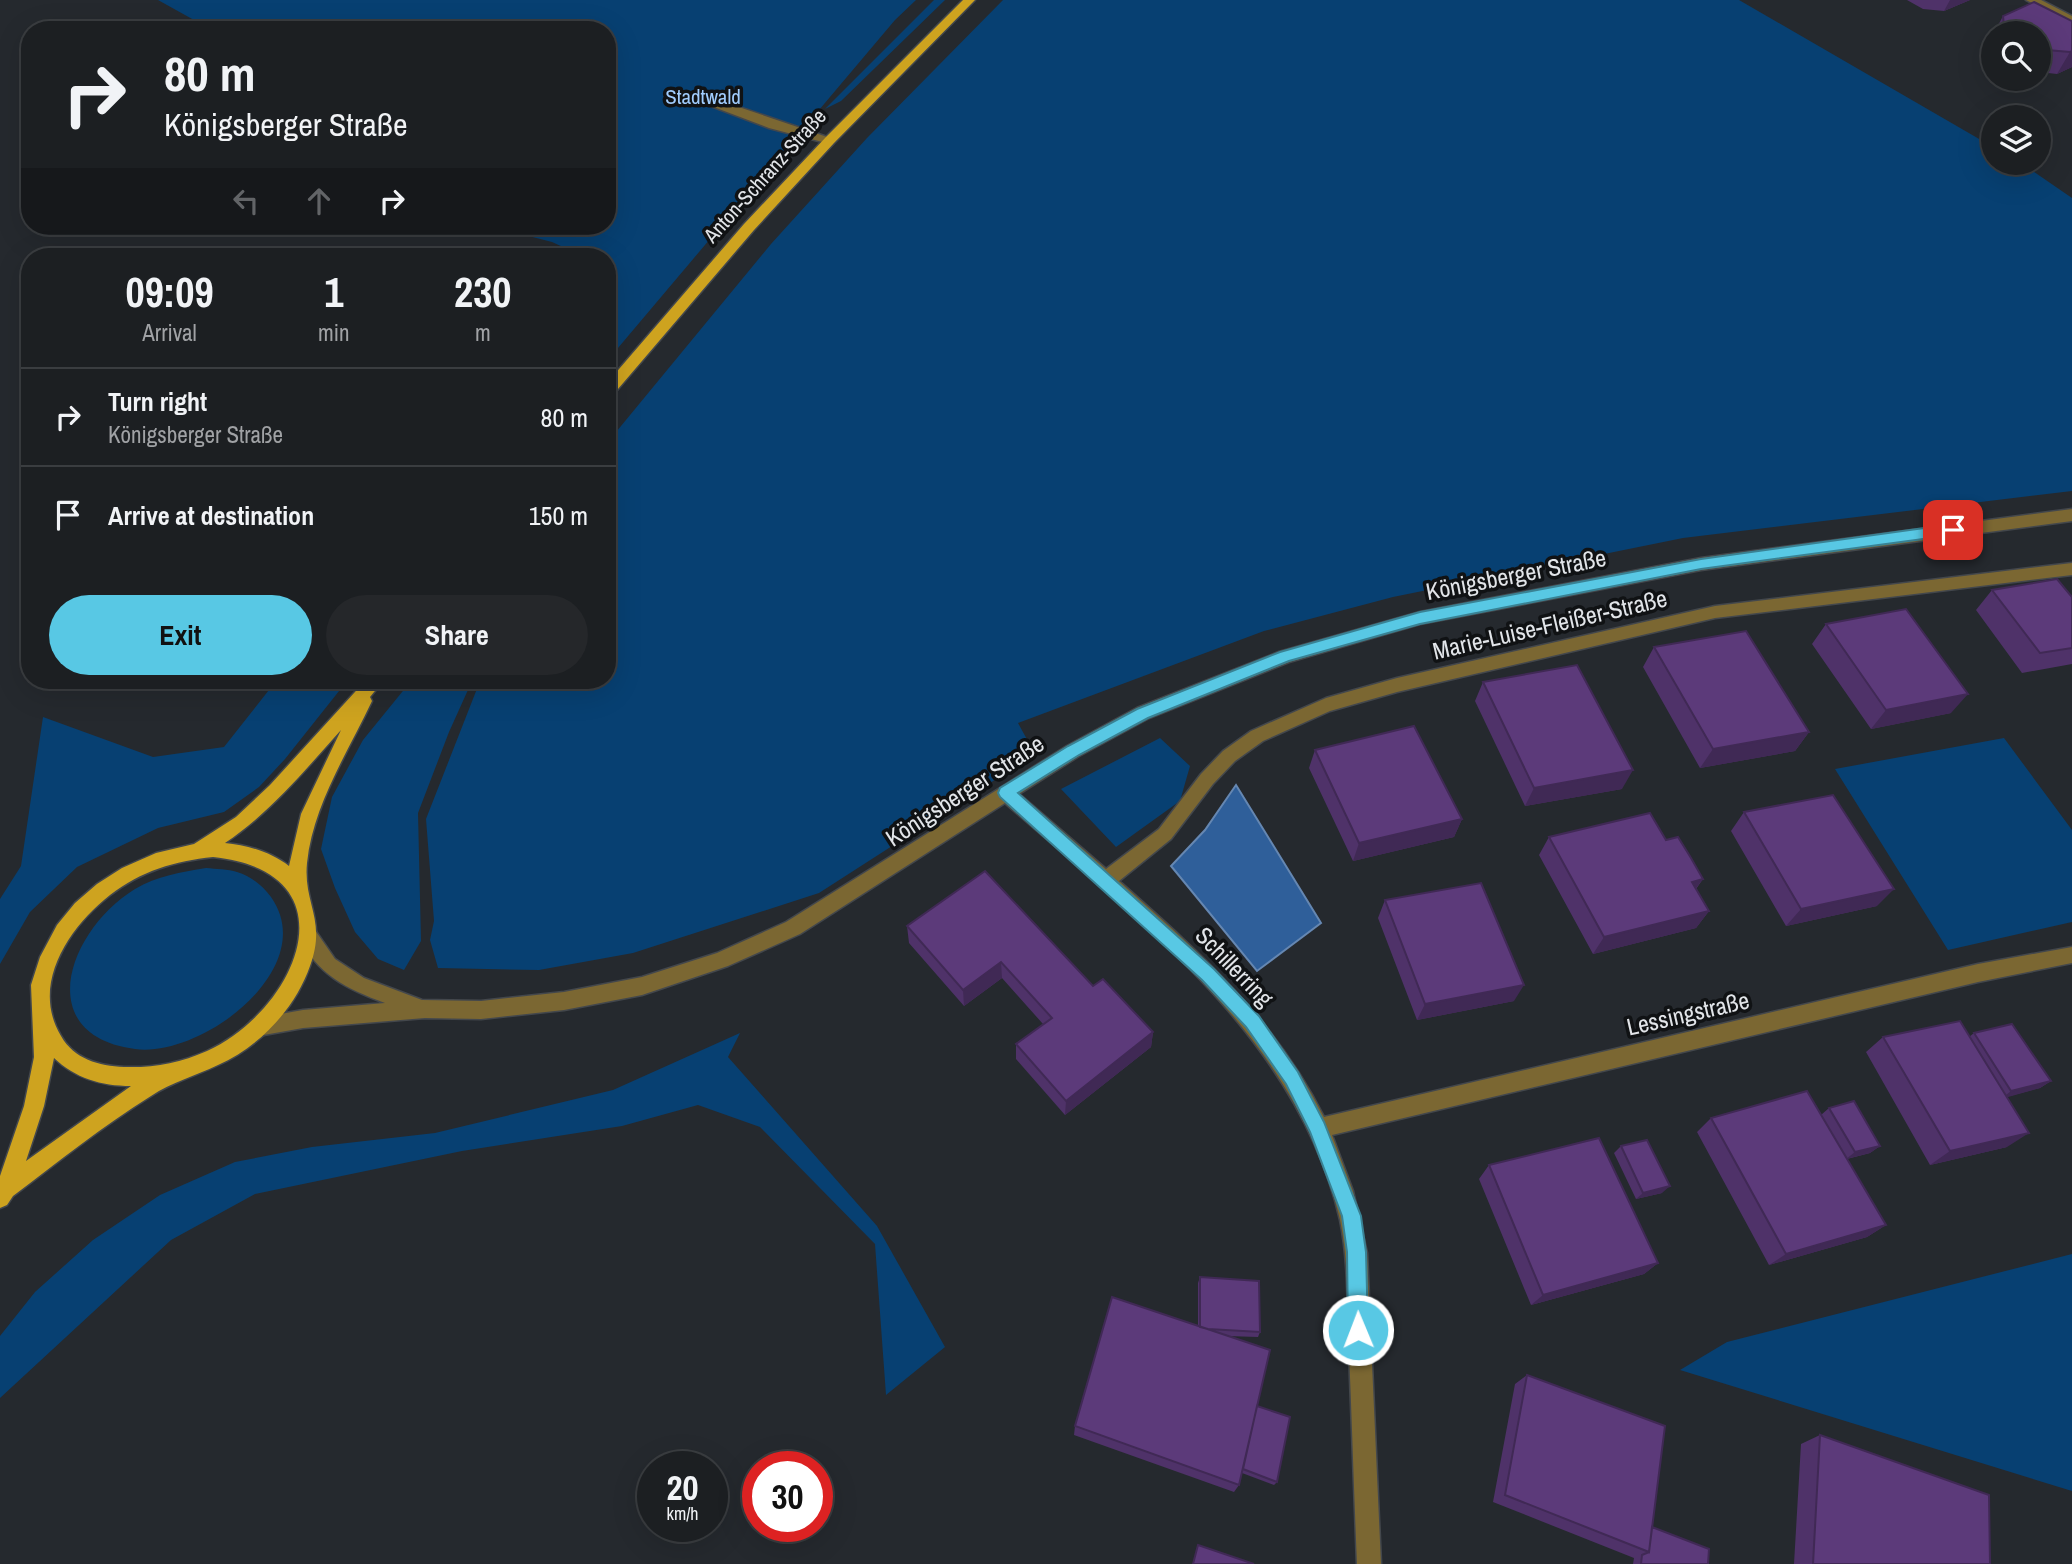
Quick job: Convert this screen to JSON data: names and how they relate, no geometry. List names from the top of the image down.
{
  "streets": {
    "main road": ["Anton-Schranz-Straße"],
    "street": [
      "Königsberger Straße",
      "Marie-Luise-Fleißer-Straße",
      "Schillerring",
      "Lessingstraße"
    ]
  },
  "crossings": [
    ["Königsberger Straße", "Schillerring"],
    ["Marie-Luise-Fleißer-Straße", "Schillerring"],
    ["Schillerring", "Lessingstraße"]
  ],
  "parks": ["Stadtwald"],
  "page": {
    "turn": ["80 m", "Königsberger Straße"],
    "eta": [
      "09:09",
      "Arrival",
      "1",
      "min",
      "230",
      "m"
    ],
    "list": [
      {
        "name": "Turn right",
        "note": "Königsberger Straße",
        "value": "80 m"
      },
      {
        "name": "Arrive at destination",
        "value": "150 m"
      }
    ],
    "buttons": ["Exit", "Share"],
    "speed": "20 km/h",
    "limit": "30"
  }
}
